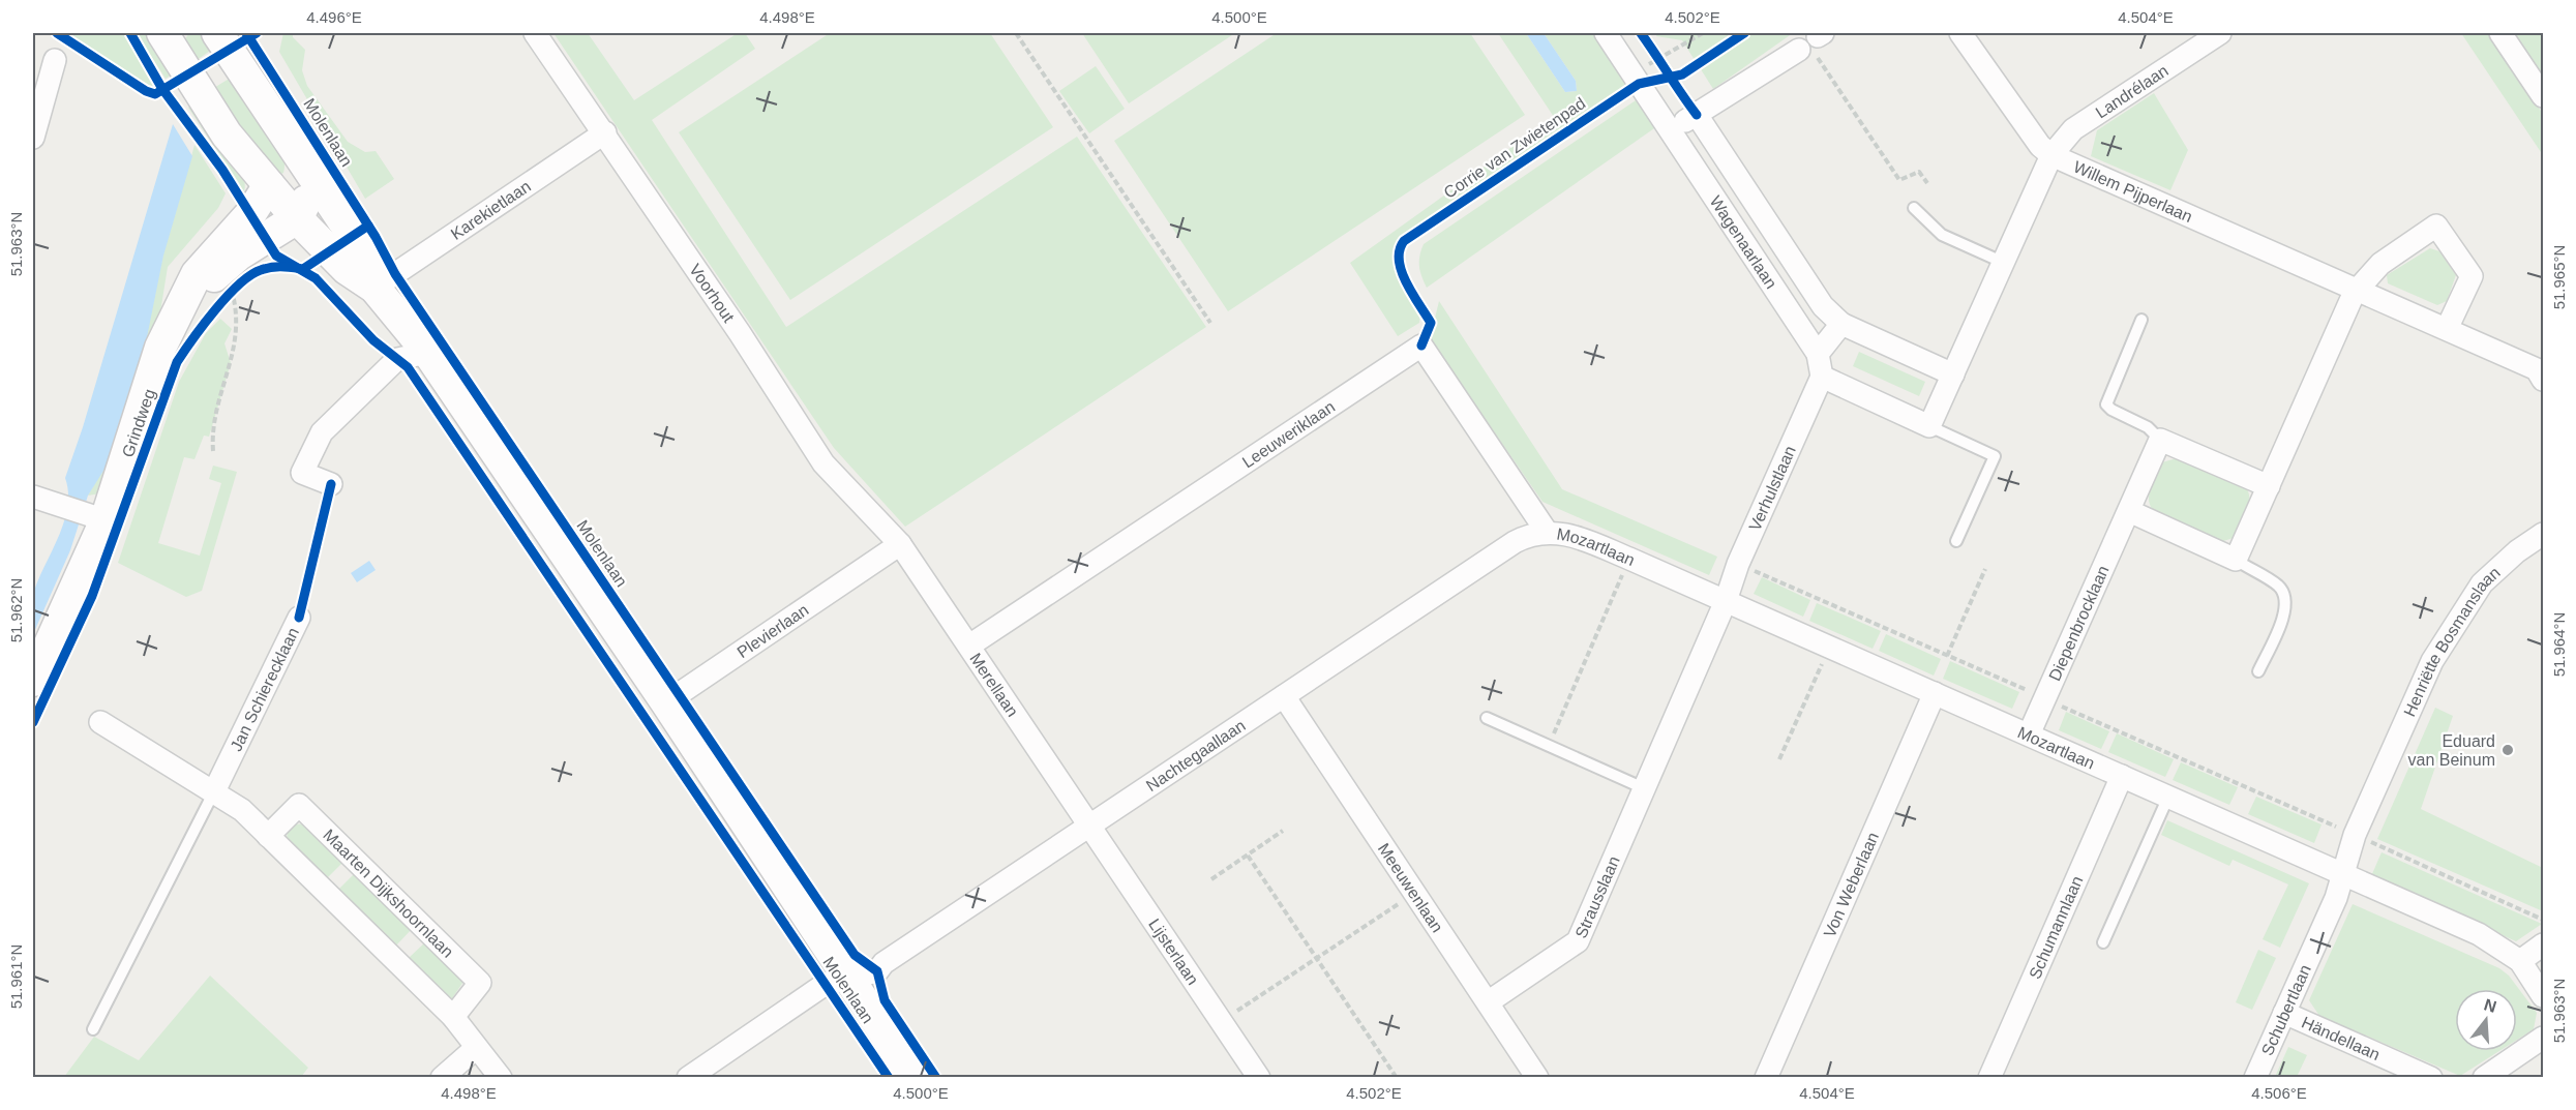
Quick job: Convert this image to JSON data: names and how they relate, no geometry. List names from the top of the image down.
{
  "streets": {
    "main road": ["Molenlaan", "Grindweg"],
    "street": [
      "Landrélaan",
      "Willem Pijperlaan",
      "Karekietlaan",
      "Wagenaarlaan",
      "Voorhout",
      "Leeuweriklaan",
      "Verhulstlaan",
      "Mozartlaan",
      "Diepenbrocklaan",
      "Plevierlaan",
      "Henriëtte Bosmanslaan",
      "Merellaan",
      "Jan Schierecklaan",
      "Nachtegaallaan",
      "Von Weberlaan",
      "Meeuwenlaan",
      "Maarten Dijkshoornlaan",
      "Strausslaan",
      "Schumannlaan",
      "Lijsterlaan",
      "Schubertlaan",
      "Händellaan"
    ],
    "cycle path": ["Corrie van Zwietenpad"]
  },
  "crossings": [
    ["Landrélaan", "Willem Pijperlaan"],
    ["Molenlaan", "Karekietlaan"],
    ["Molenlaan", "Grindweg"],
    ["Molenlaan", "Plevierlaan"],
    ["Molenlaan", "Nachtegaallaan"],
    ["Karekietlaan", "Voorhout"],
    ["Voorhout", "Plevierlaan"],
    ["Voorhout", "Merellaan"],
    ["Leeuweriklaan", "Mozartlaan"],
    ["Leeuweriklaan", "Merellaan"],
    ["Leeuweriklaan", "Nachtegaallaan"],
    ["Verhulstlaan", "Mozartlaan"],
    ["Verhulstlaan", "Strausslaan"],
    ["Mozartlaan", "Diepenbrocklaan"],
    ["Mozartlaan", "Henriëtte Bosmanslaan"],
    ["Mozartlaan", "Nachtegaallaan"],
    ["Mozartlaan", "Von Weberlaan"],
    ["Mozartlaan", "Strausslaan"],
    ["Mozartlaan", "Schumannlaan"],
    ["Mozartlaan", "Schubertlaan"],
    ["Plevierlaan", "Merellaan"],
    ["Henriëtte Bosmanslaan", "Schubertlaan"],
    ["Merellaan", "Nachtegaallaan"],
    ["Merellaan", "Lijsterlaan"],
    ["Nachtegaallaan", "Meeuwenlaan"],
    ["Nachtegaallaan", "Lijsterlaan"],
    ["Meeuwenlaan", "Strausslaan"],
    ["Schubertlaan", "Händellaan"]
  ],
  "places": ["Eduard van Beinum"],
  "north": "top",
  "coordinates": [
    "4.496°E",
    "4.498°E",
    "4.500°E",
    "4.502°E",
    "4.504°E",
    "51.963°N",
    "51.965°N",
    "51.962°N",
    "51.964°N",
    "51.961°N",
    "4.506°E"
  ]
}
